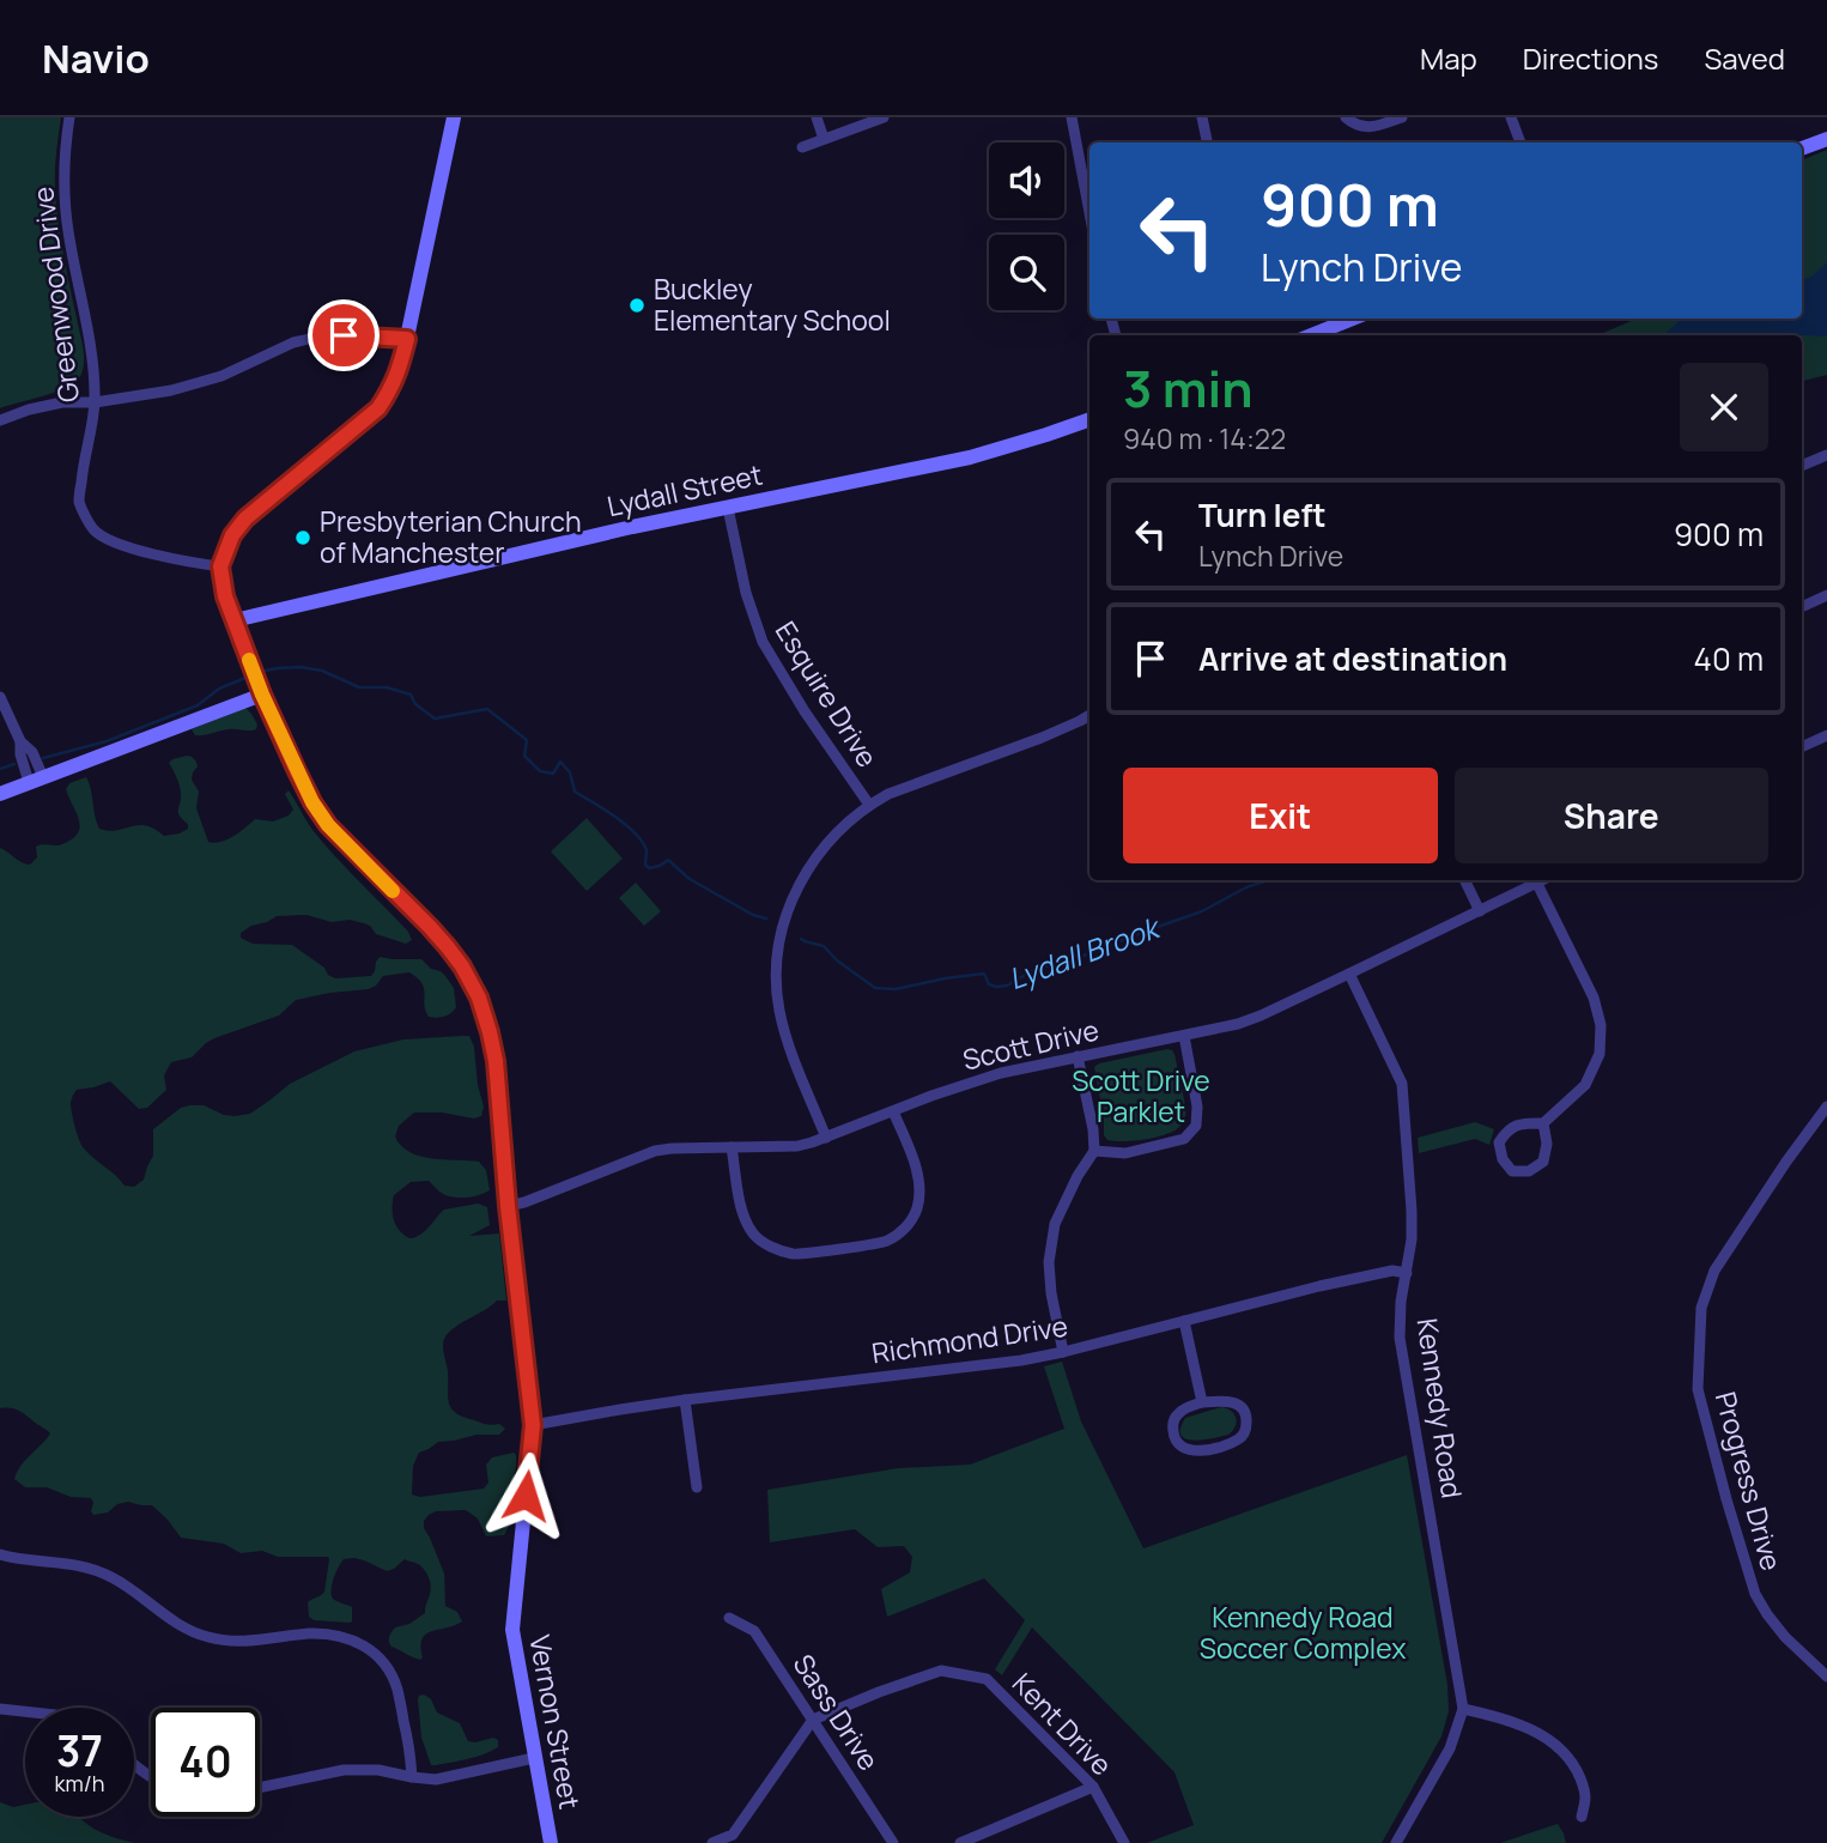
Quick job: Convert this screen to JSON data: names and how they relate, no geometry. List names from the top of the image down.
{
  "streets": {
    "street": [
      "Greenwood Drive",
      "Lydall Street",
      "Esquire Drive",
      "Scott Drive",
      "Richmond Drive",
      "Kennedy Road",
      "Progress Drive",
      "Sass Drive",
      "Vernon Street",
      "Kent Drive"
    ]
  },
  "crossings": [
    ["Greenwood Drive", "Vernon Street"],
    ["Lydall Street", "Esquire Drive"],
    ["Lydall Street", "Vernon Street"],
    ["Scott Drive", "Kennedy Road"],
    ["Scott Drive", "Vernon Street"],
    ["Richmond Drive", "Kennedy Road"],
    ["Richmond Drive", "Vernon Street"],
    ["Sass Drive", "Kent Drive"]
  ],
  "water": ["Lydall Brook"],
  "parks": ["Scott Drive Parklet", "Kennedy Road Soccer Complex"],
  "places": ["Buckley Elementary School", "Presbyterian Church of Manchester"],
  "page": {
    "header": "Navio",
    "nav": ["Map", "Directions", "Saved"],
    "turn": ["900 m", "Lynch Drive"],
    "heading": ["3 min", "940 m · 14:22"],
    "list": [
      {
        "name": "Turn left",
        "note": "Lynch Drive",
        "value": "900 m"
      },
      {
        "name": "Arrive at destination",
        "value": "40 m"
      }
    ],
    "buttons": ["Exit", "Share"],
    "speed": "37 km/h",
    "limit": "40"
  }
}
